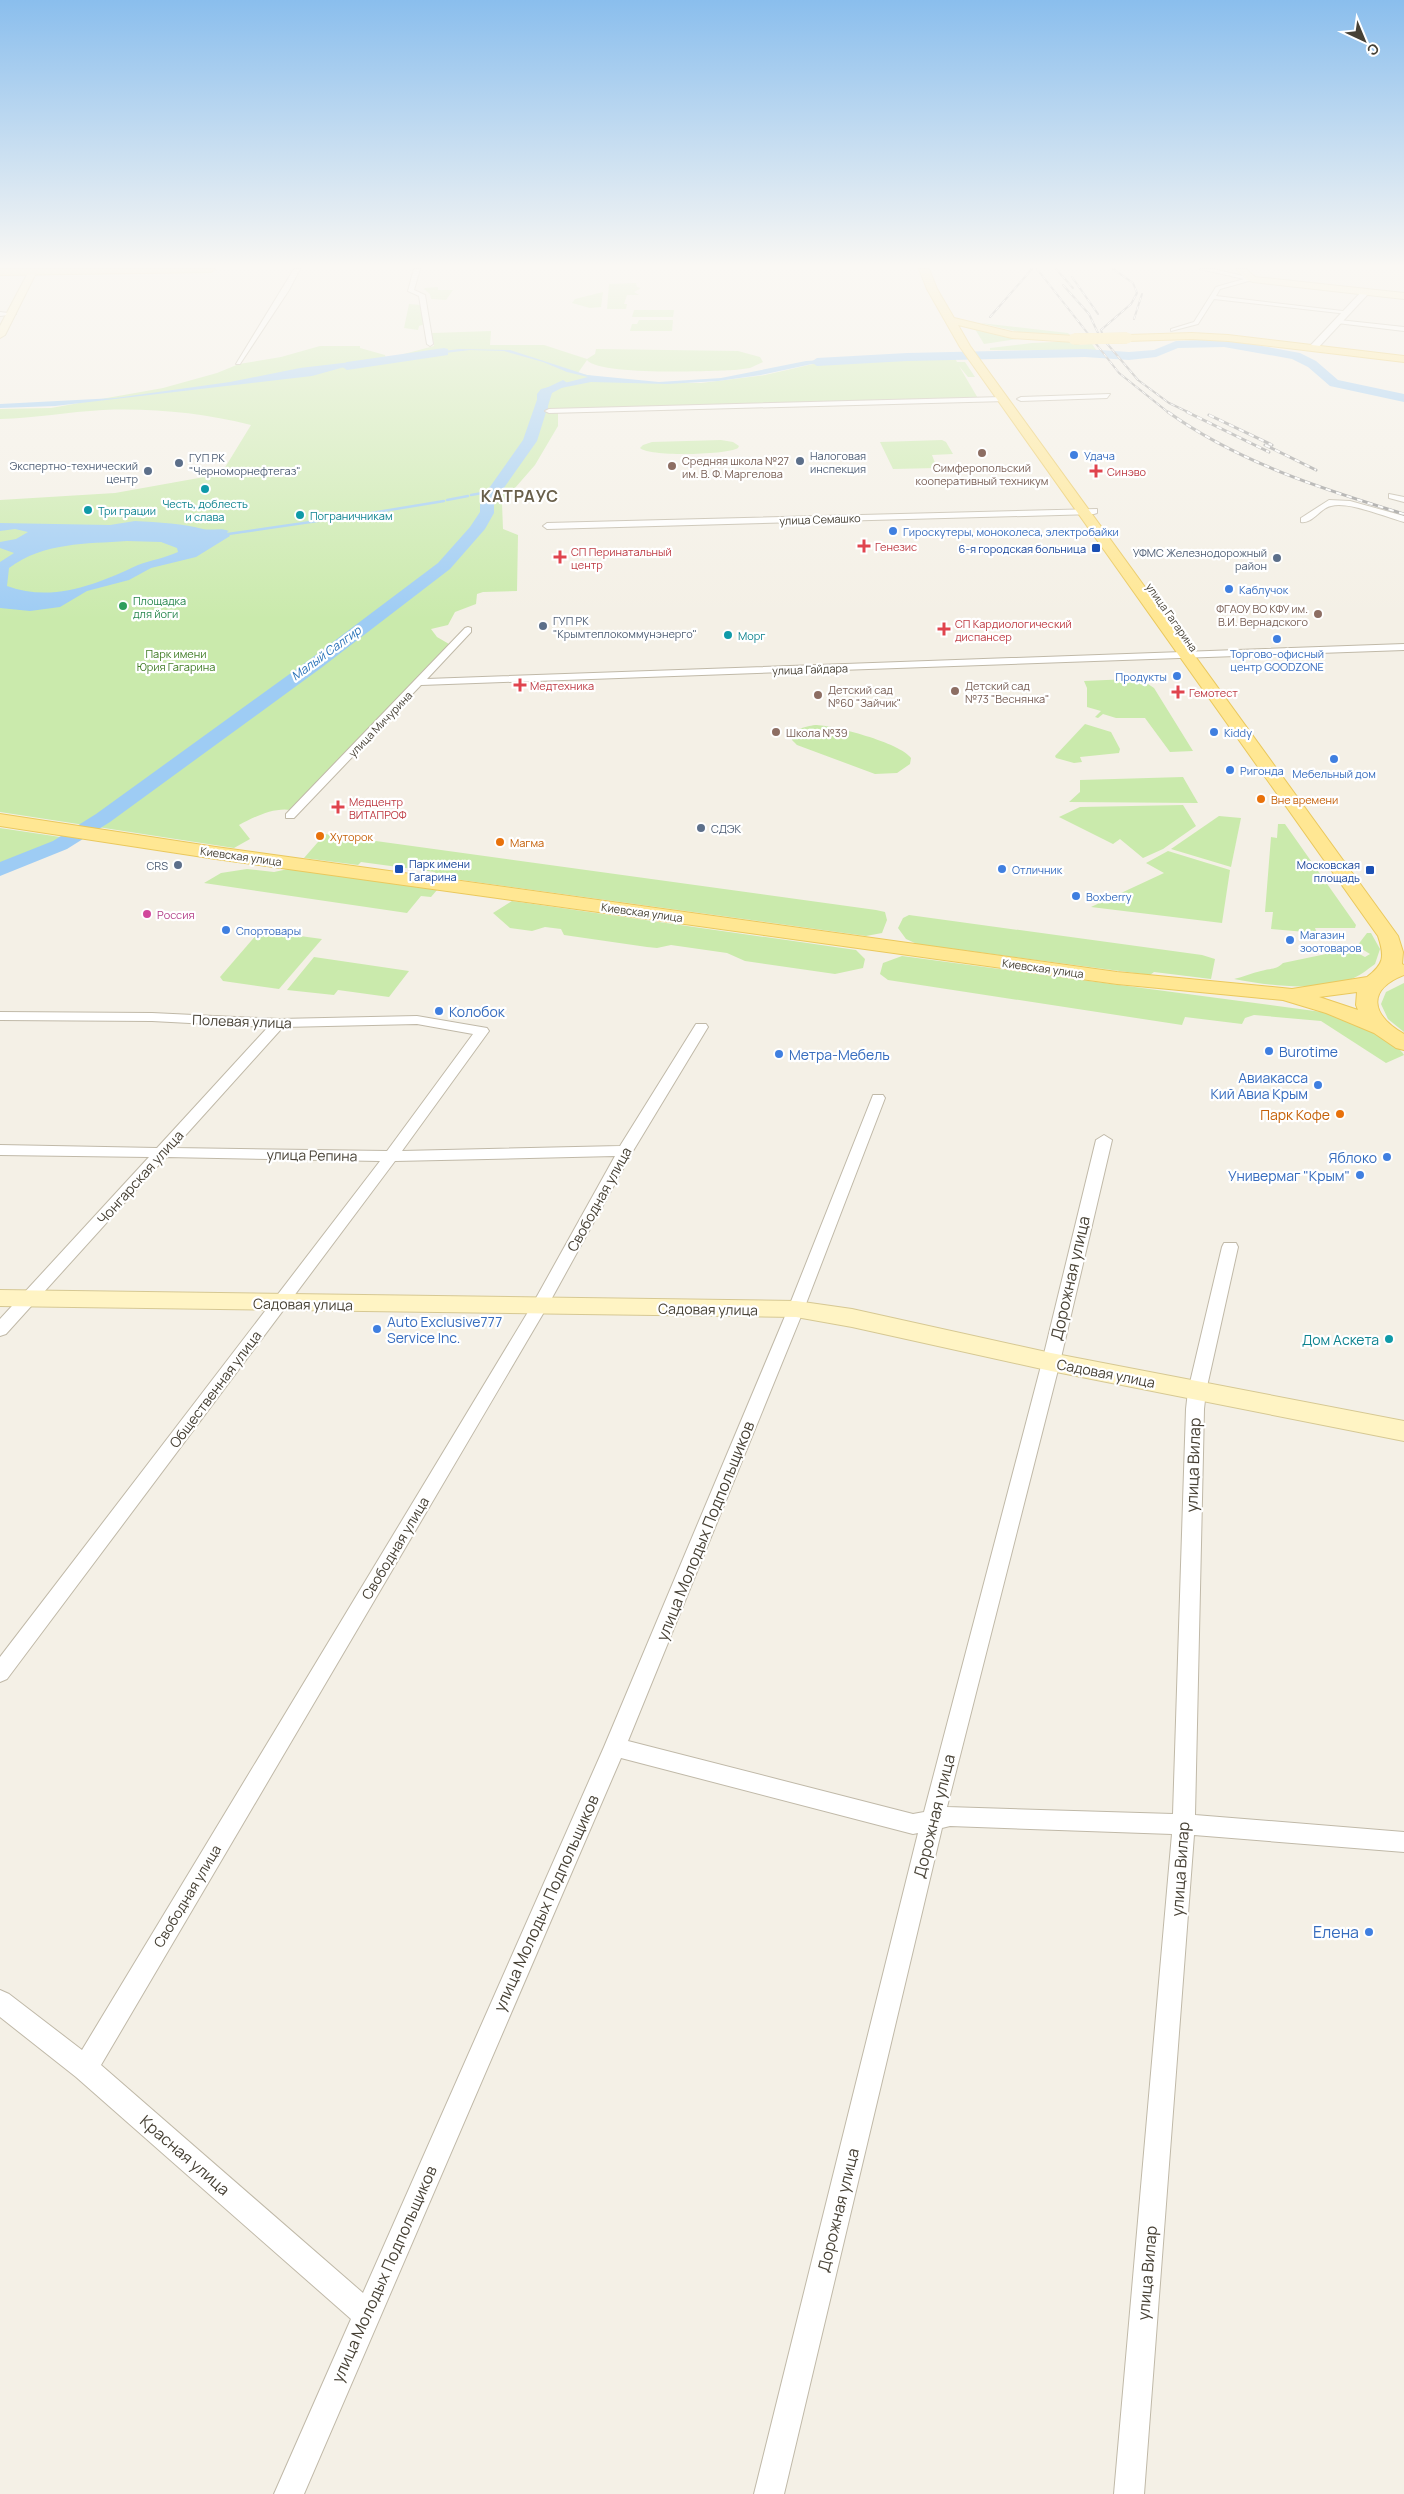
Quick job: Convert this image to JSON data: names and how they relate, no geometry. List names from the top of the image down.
{
  "streets": {
    "main road": ["улица Гагарина", "Киевская улица", "Садовая улица"],
    "street": [
      "улица Семашко",
      "улица Гайдара",
      "улица Мичурина",
      "Полевая улица",
      "улица Репина",
      "Чонгарская улица",
      "Свободная улица",
      "Дорожная улица",
      "Общественная улица",
      "улица Вилар",
      "улица Молодых Подпольщиков",
      "Красная улица"
    ]
  },
  "crossings": [
    ["улица Семашко", "улица Гагарина"],
    ["улица Гагарина", "улица Гайдара"],
    ["улица Гагарина", "Киевская улица"],
    ["улица Гайдара", "улица Мичурина"],
    ["Полевая улица", "Чонгарская улица"],
    ["Полевая улица", "Общественная улица"],
    ["улица Репина", "Чонгарская улица"],
    ["улица Репина", "Свободная улица"],
    ["улица Репина", "Общественная улица"],
    ["Чонгарская улица", "Садовая улица"],
    ["Свободная улица", "Садовая улица"],
    ["Свободная улица", "Красная улица"],
    ["Дорожная улица", "Садовая улица"],
    ["Садовая улица", "Общественная улица"],
    ["Садовая улица", "улица Вилар"],
    ["Садовая улица", "улица Молодых Подпольщиков"],
    ["улица Молодых Подпольщиков", "Красная улица"]
  ],
  "districts": ["КАТРАУС"],
  "water": ["Малый Салгир"],
  "parks": ["Парк имени Юрия Гагарина"],
  "places": {
    "other": [
      "Симферопольский кооперативный техникум",
      "Удача",
      "Налоговая инспекция",
      "ГУП РК \"Черноморнефтегаз\"",
      "Средняя школа №27 им. В. Ф. Маргелова",
      "Экспертно-технический центр",
      "Честь, доблесть и слава",
      "Три грации",
      "Пограничникам",
      "Гироскутеры, моноколеса, электробайки",
      "УФМС Железнодорожный район",
      "Каблучок",
      "Площадка для йоги",
      "ФГАОУ ВО КФУ им. В.И. Вернадского",
      "ГУП РК \"Крымтеплокоммунэнерго\"",
      "Морг",
      "Торгово-офисный центр GOODZONE",
      "Продукты",
      "Детский сад №73 \"Веснянка\"",
      "Детский сад №60 \"Зайчик\"",
      "Школа №39",
      "Kiddy",
      "Мебельный дом",
      "Ригонда",
      "Вне времени",
      "СДЭК",
      "Хуторок",
      "Магма",
      "CRS",
      "Отличник",
      "Boxberry",
      "Россия",
      "Спортовары",
      "Магазин зоотоваров",
      "Колобок",
      "Burotime",
      "Метра-Мебель",
      "Авиакасса Кий Авиа Крым",
      "Парк Кофе",
      "Яблоко",
      "Универмаг \"Крым\"",
      "Auto Exclusive777 Service Inc.",
      "Дом Аскета",
      "Елена"
    ],
    "health": [
      "Синэво",
      "Генезис",
      "СП Перинатальный центр",
      "СП Кардиологический диспансер",
      "Медтехника",
      "Гемотест",
      "Медцентр ВИТАПРОФ"
    ],
    "transit": ["6-я городская больница", "Парк имени Гагарина", "Московская площадь"]
  },
  "north": "bottom right"
}
